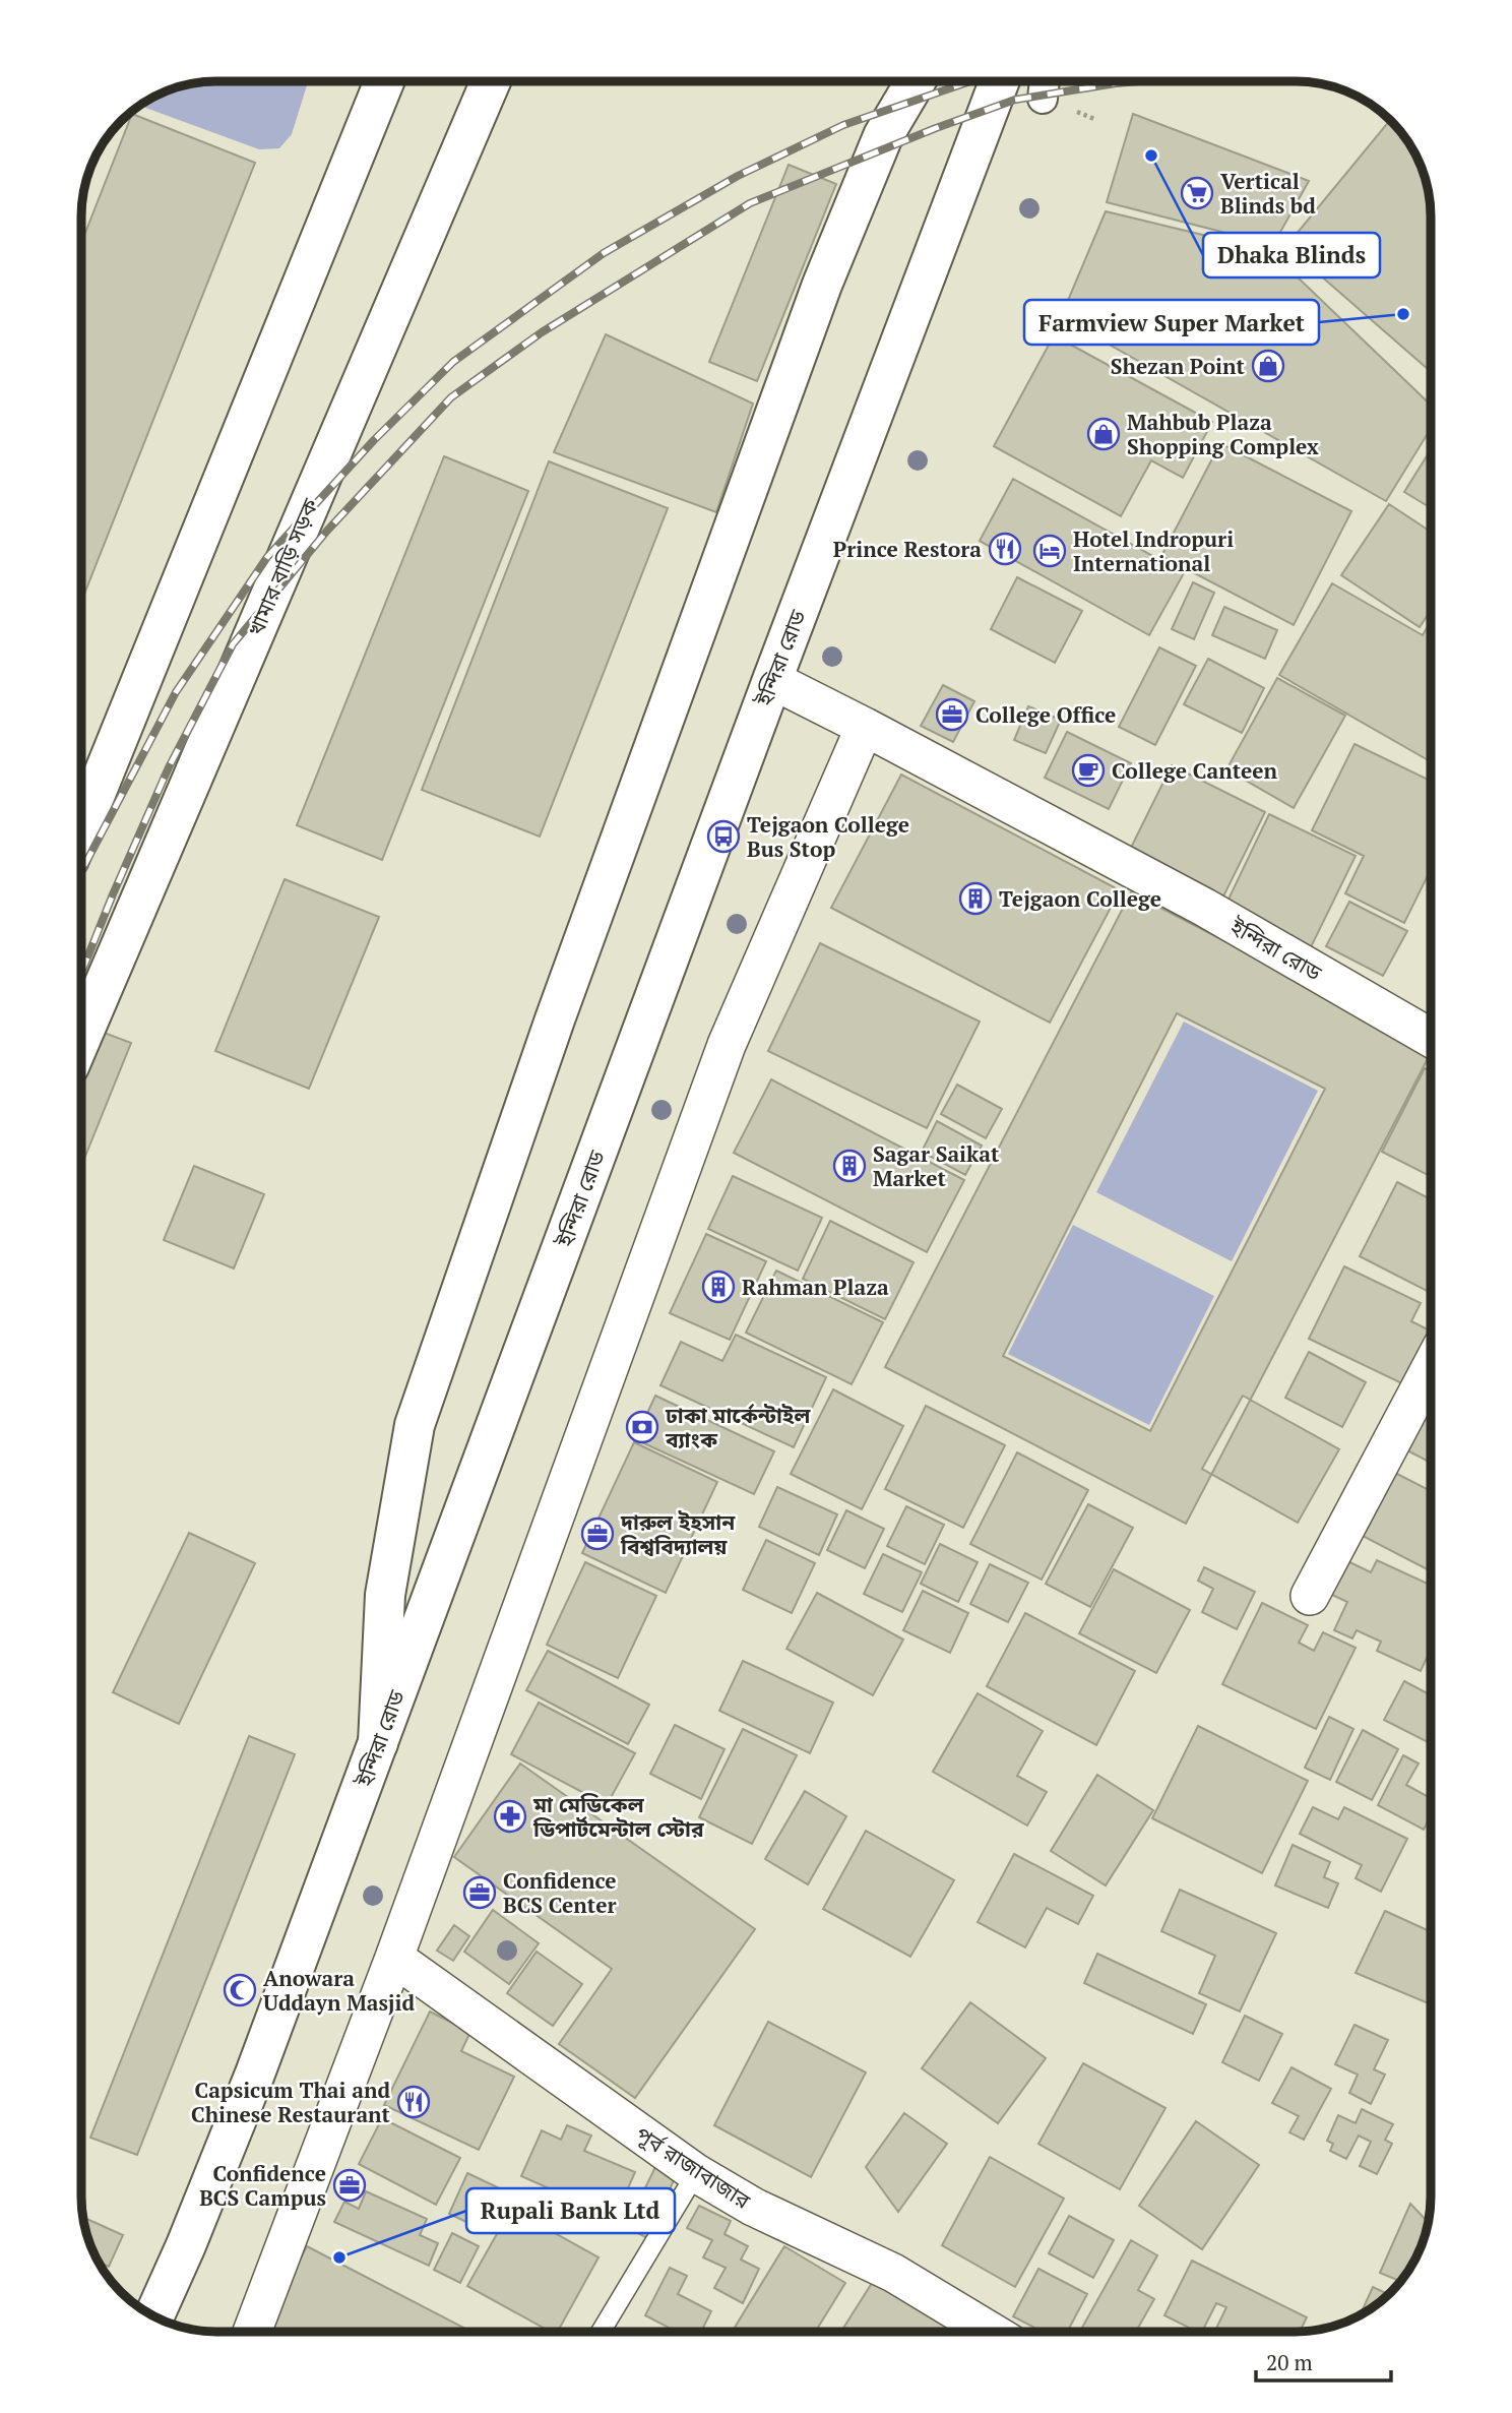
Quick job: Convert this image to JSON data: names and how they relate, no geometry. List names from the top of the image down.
{
  "streets": {
    "highway": ["খামার বাড়ি সড়ক", "ইন্দিরা রোড"],
    "street": ["পূর্ব রাজাবাজার"]
  },
  "places": {
    "other": ["Dhaka Blinds", "Farmview Super Market", "Rupali Bank Ltd"],
    "supermarket": ["Vertical Blinds bd"],
    "shop": ["Shezan Point", "Mahbub Plaza Shopping Complex"],
    "restaurant": ["Prince Restora", "Capsicum Thai and Chinese Restaurant"],
    "hotel": ["Hotel Indropuri International"],
    "office": [
      "College Office",
      "দারুল ইহসান বিশ্ববিদ্যালয়",
      "Confidence BCS Center",
      "Confidence BCS Campus"
    ],
    "cafe": ["College Canteen"],
    "bus stop": ["Tejgaon College Bus Stop"],
    "building": ["Tejgaon College", "Sagar Saikat Market", "Rahman Plaza"],
    "bank": ["ঢাকা মার্কেন্টাইল ব্যাংক"],
    "pharmacy": ["মা মেডিকেল ডিপার্টমেন্টাল স্টোর"],
    "mosque": ["Anowara Uddayn Masjid"]
  },
  "scale_bar": "20 m"
}
